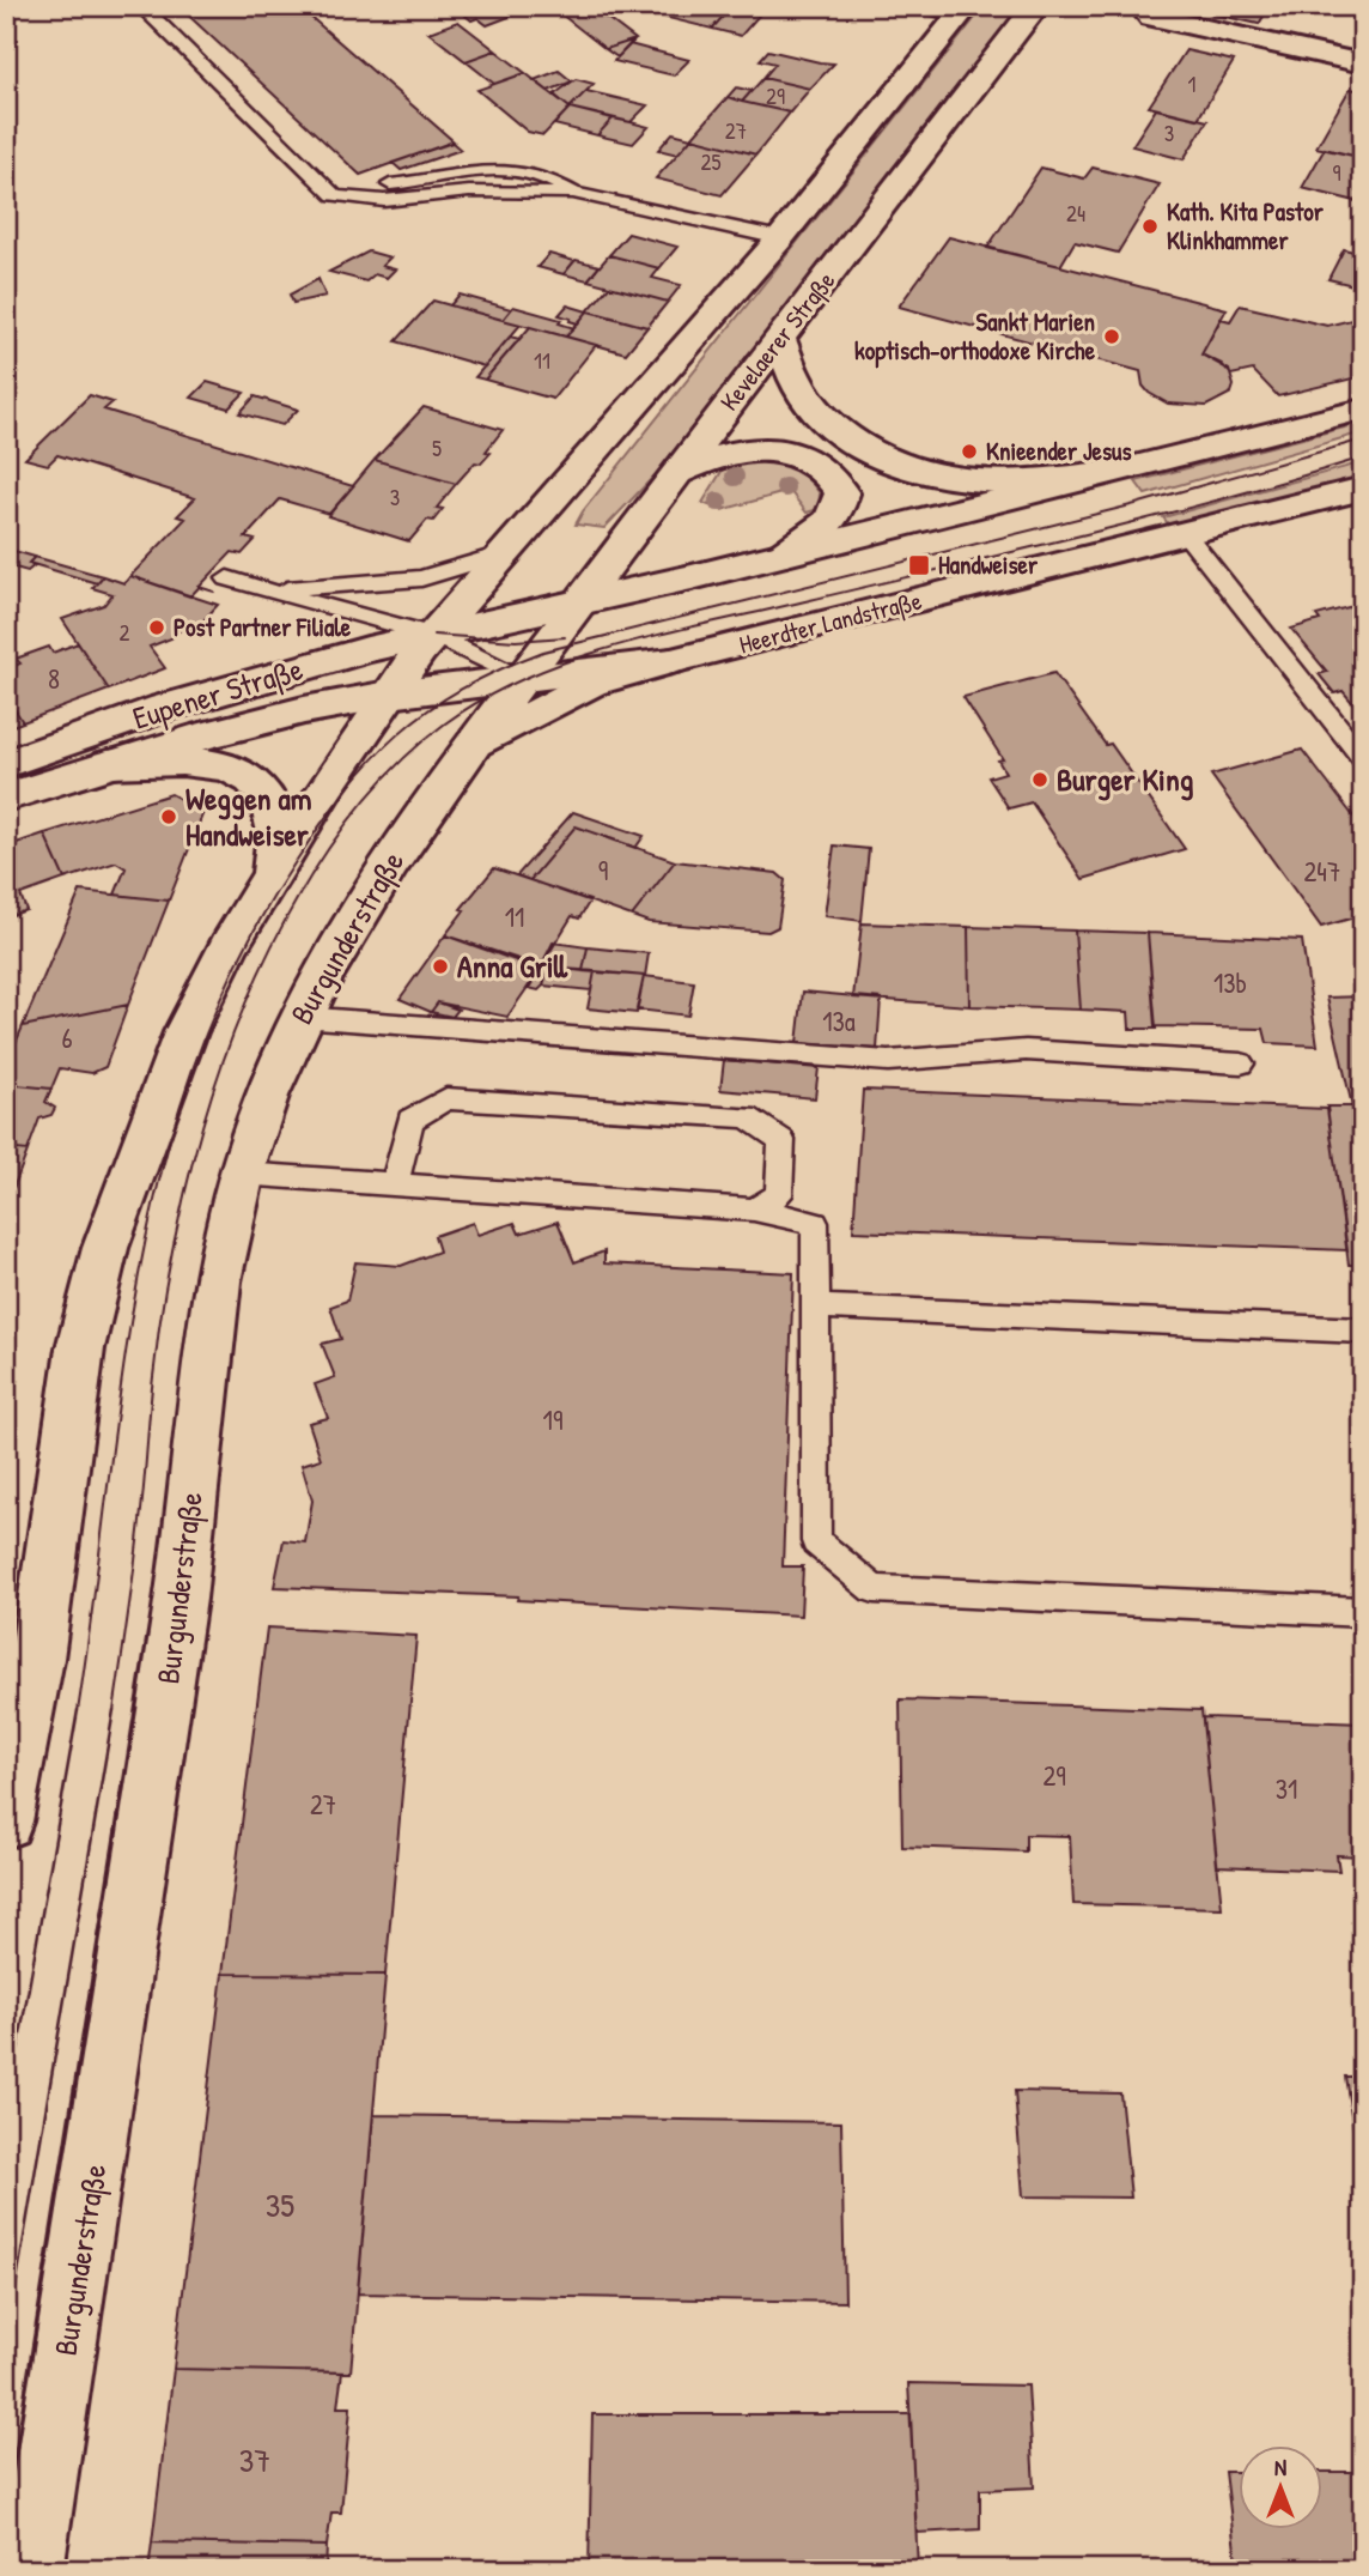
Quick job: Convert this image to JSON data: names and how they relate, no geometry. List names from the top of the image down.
{
  "streets": {
    "main road": [
      "Kevelaerer Straße",
      "Heerdter Landstraße",
      "Eupener Straße",
      "Burgunderstraße"
    ]
  },
  "crossings": [
    ["Kevelaerer Straße", "Heerdter Landstraße"],
    ["Kevelaerer Straße", "Eupener Straße"],
    ["Kevelaerer Straße", "Burgunderstraße"],
    ["Heerdter Landstraße", "Eupener Straße"],
    ["Heerdter Landstraße", "Burgunderstraße"]
  ],
  "places": {
    "other": [
      "Kath. Kita Pastor Klinkhammer",
      "Sankt Marien koptisch-orthodoxe Kirche",
      "Knieender Jesus",
      "Post Partner Filiale",
      "Burger King",
      "Weggen am Handweiser",
      "Anna Grill"
    ],
    "transit": ["Handweiser"]
  },
  "house_numbers": [
    "1",
    "29",
    "27",
    "3",
    "25",
    "9",
    "24",
    "11",
    "5",
    "3",
    "2",
    "8",
    "9",
    "247",
    "11",
    "13b",
    "13a",
    "6",
    "19",
    "29",
    "31",
    "27",
    "35",
    "37"
  ],
  "north": "top"
}
